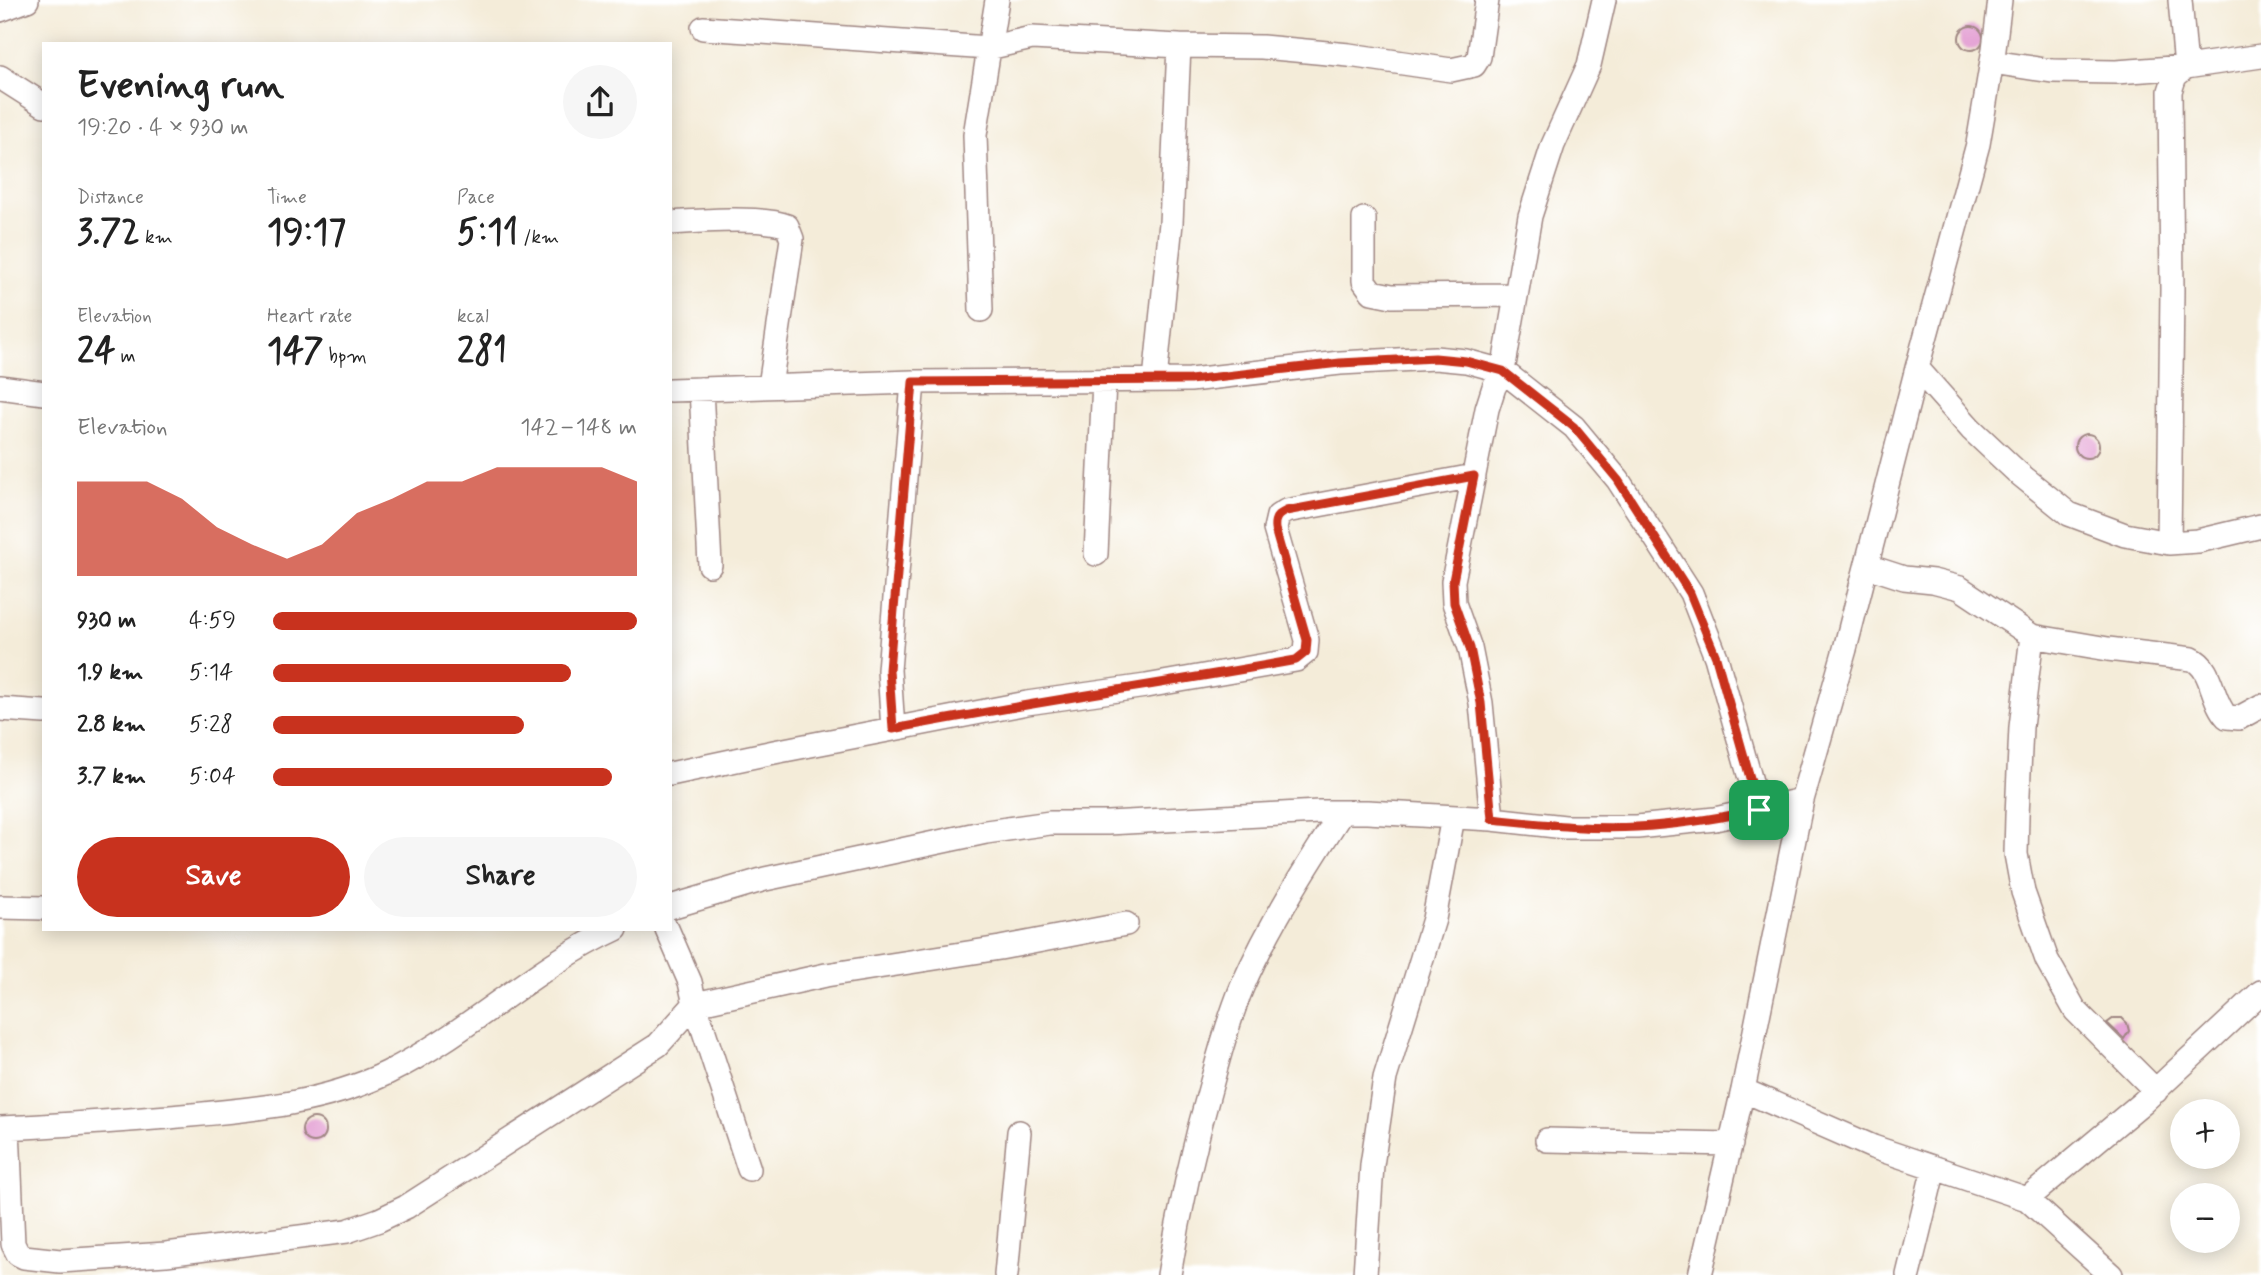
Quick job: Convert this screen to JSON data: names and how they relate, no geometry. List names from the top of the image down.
{
  "page": {
    "heading": ["Evening run", "19:20 · 4 × 930 m"],
    "stats": [
      ["Distance", "3.72 km"],
      ["Time", "19:17"],
      ["Pace", "5:11 /km"],
      ["Elevation", "24 m"],
      ["Heart rate", "147 bpm"],
      ["kcal", "281"]
    ],
    "chart": ["Elevation", "142–148 m"],
    "list": [
      {
        "name": "930 m",
        "note": "4:59"
      },
      {
        "name": "1.9 km",
        "note": "5:14"
      },
      {
        "name": "2.8 km",
        "note": "5:28"
      },
      {
        "name": "3.7 km",
        "note": "5:04"
      }
    ],
    "buttons": ["Save", "Share"],
    "map_buttons": ["+", "−"]
  }
}
